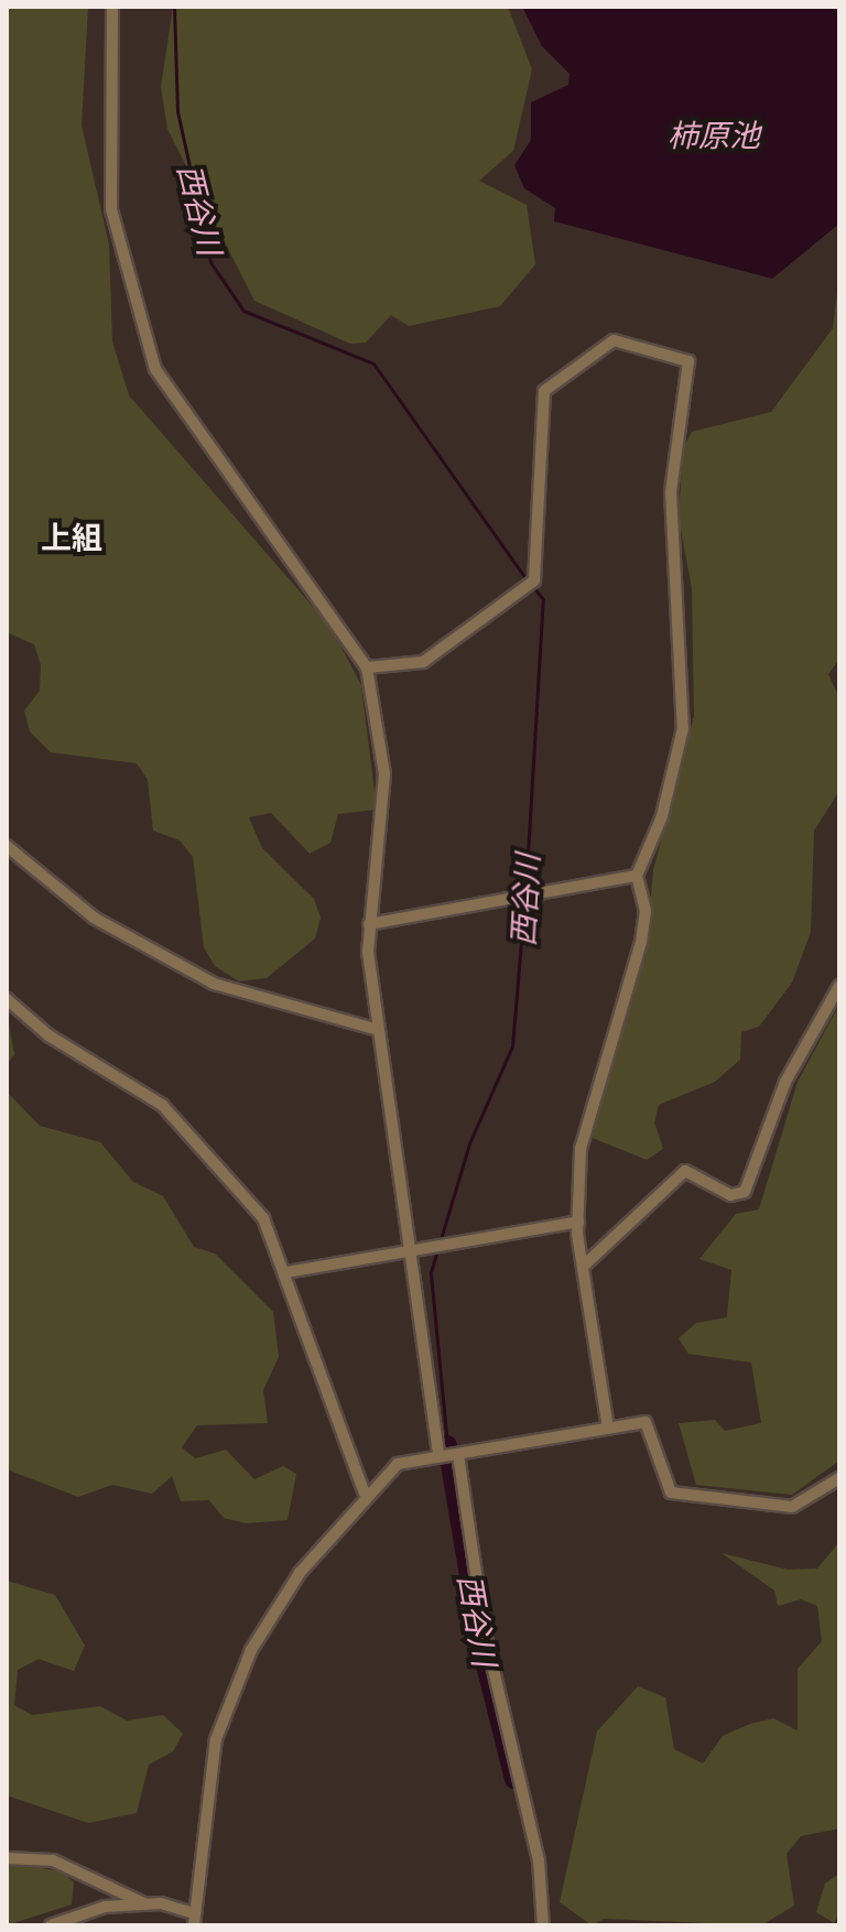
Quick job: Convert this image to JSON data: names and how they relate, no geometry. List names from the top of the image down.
{
  "districts": ["上組"],
  "water": ["柿原池", "西谷川"]
}
